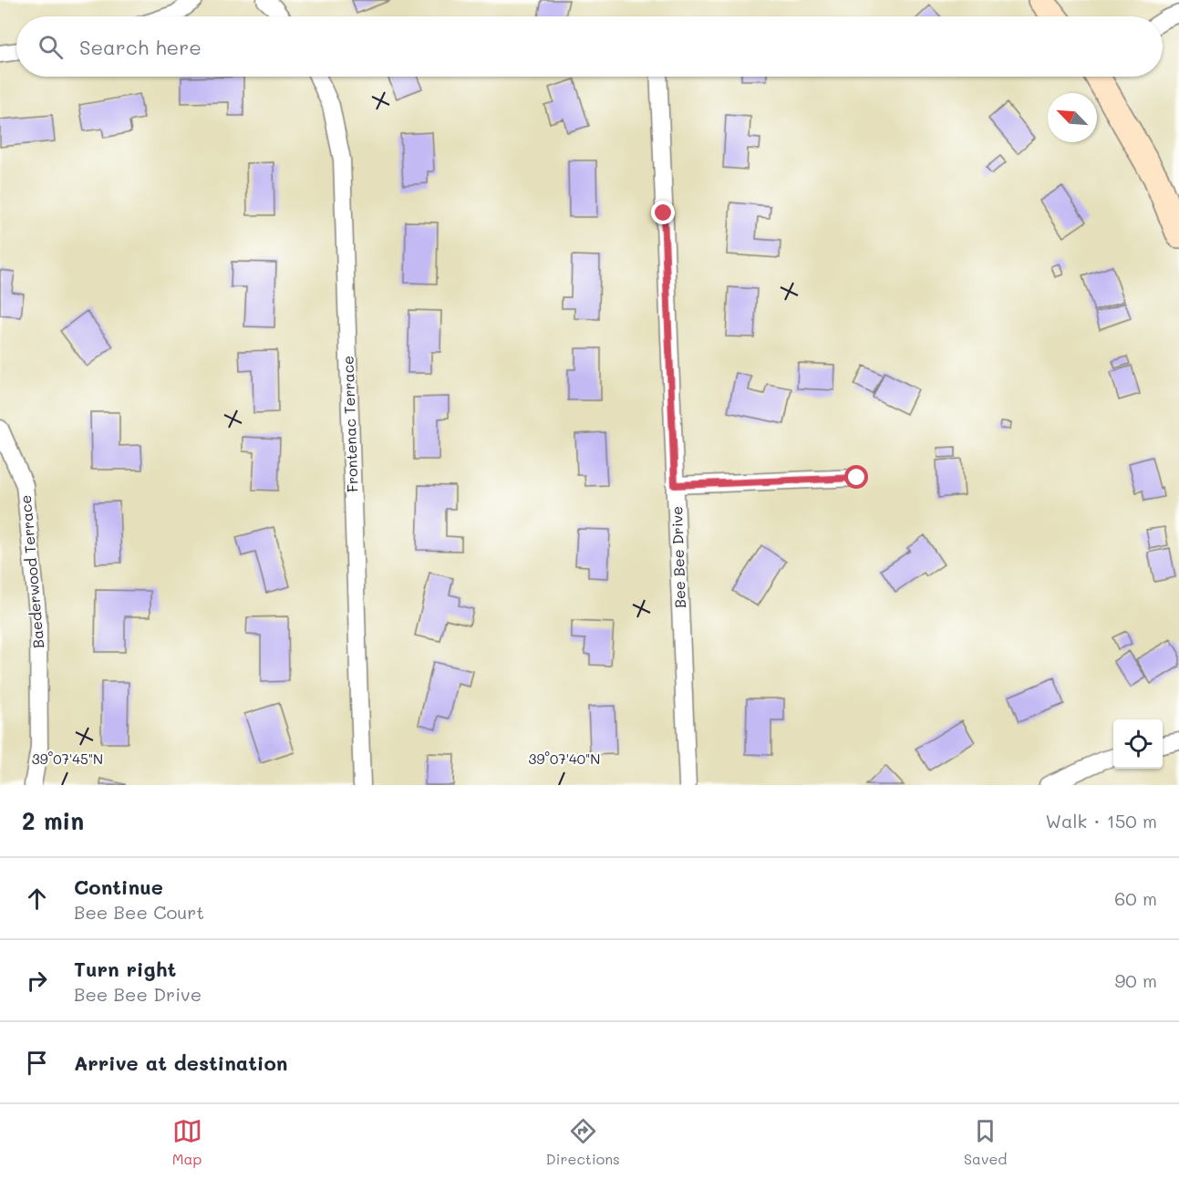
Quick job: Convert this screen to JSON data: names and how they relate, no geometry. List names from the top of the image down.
{
  "streets": {
    "street": ["Frontenac Terrace", "Bee Bee Drive", "Baederwood Terrace"]
  },
  "north": "top left",
  "page": {
    "search": "Search here",
    "heading": ["2 min", "Walk · 150 m"],
    "list": [
      ["Continue", "Bee Bee Court", "60 m"],
      ["Turn right", "Bee Bee Drive", "90 m"],
      "Arrive at destination"
    ],
    "nav": ["Map", "Directions", "Saved"]
  },
  "coordinates": ["39°07'45\"N", "39°07'40\"N"]
}
